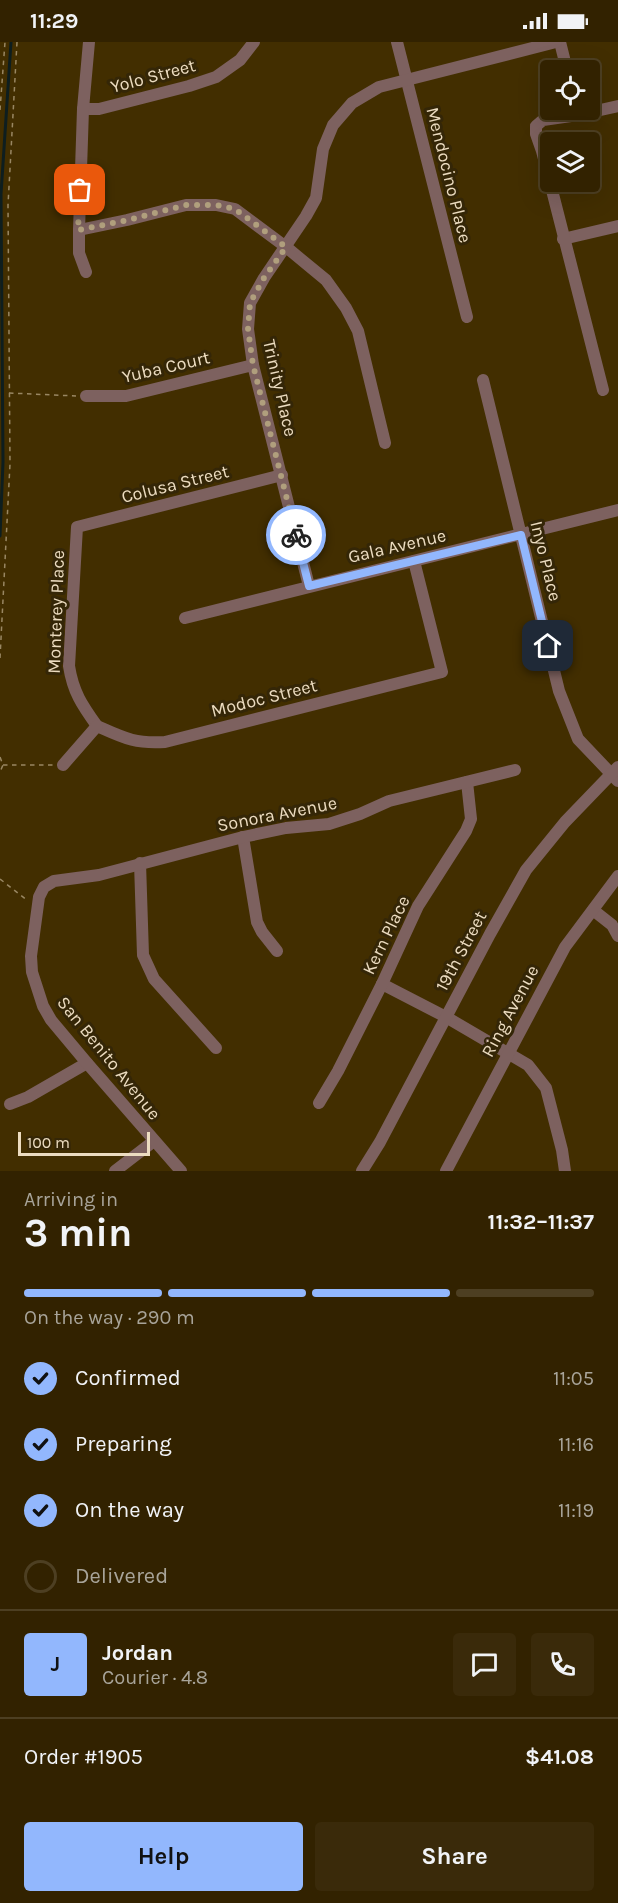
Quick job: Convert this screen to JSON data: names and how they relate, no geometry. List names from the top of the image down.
{
  "streets": {
    "street": [
      "Yolo Street",
      "Mendocino Place",
      "Yuba Court",
      "Trinity Place",
      "Colusa Street",
      "Gala Avenue",
      "Inyo Place",
      "Monterey Place",
      "Modoc Street",
      "Sonora Avenue",
      "Kern Place",
      "19th Street",
      "Ring Avenue",
      "San Benito Avenue"
    ]
  },
  "crossings": [
    ["Mendocino Place", "Trinity Place"],
    ["Yuba Court", "Trinity Place"],
    ["Trinity Place", "Colusa Street"],
    ["Trinity Place", "Gala Avenue"],
    ["Colusa Street", "Monterey Place"],
    ["Gala Avenue", "Inyo Place"],
    ["Gala Avenue", "Modoc Street"],
    ["Inyo Place", "19th Street"],
    ["Monterey Place", "Modoc Street"],
    ["Sonora Avenue", "Kern Place"],
    ["Sonora Avenue", "San Benito Avenue"]
  ],
  "scale_bar": "100 m",
  "page": {
    "status": "11:29",
    "scale": "100 m",
    "heading": ["3 min", "Arriving in", "11:32–11:37"],
    "panel": [
      "Jordan",
      "Courier · 4.8",
      "Order #1905",
      "$41.08"
    ],
    "bar": "On the way · 290 m",
    "list": [
      ["Confirmed", "11:05"],
      ["Preparing", "11:16"],
      ["On the way", "11:19"],
      "Delivered"
    ],
    "round": "J",
    "buttons": ["Help", "Share"]
  }
}
